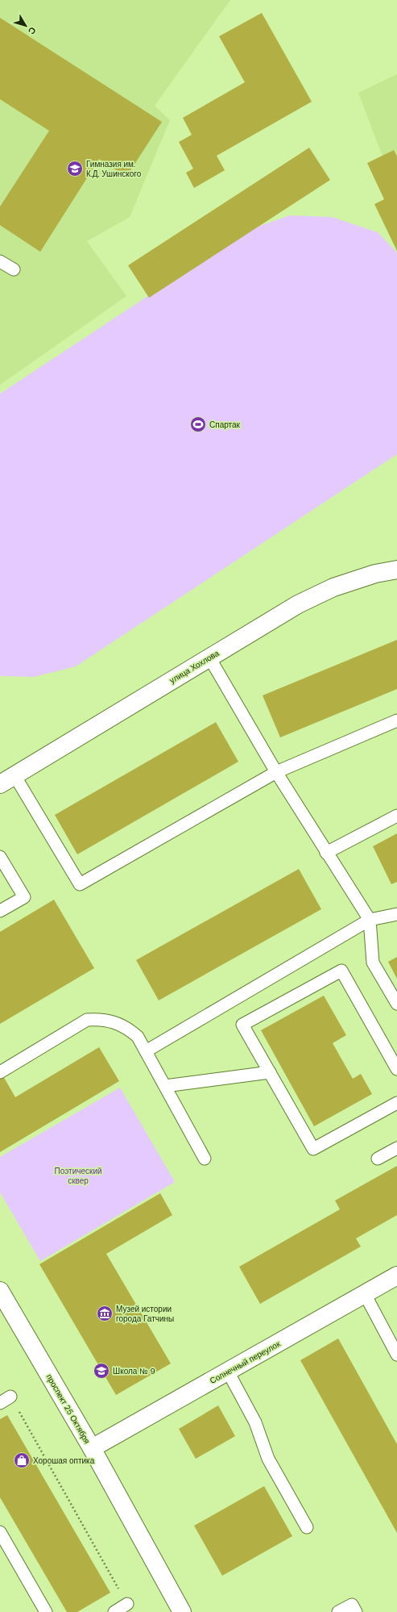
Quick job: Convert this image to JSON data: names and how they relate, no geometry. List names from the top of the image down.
{
  "streets": {
    "street": ["улица Хохлова", "Солнечный переулок", "проспект 25 Октября"]
  },
  "crossings": [
    ["Солнечный переулок", "проспект 25 Октября"]
  ],
  "parks": ["Поэтический сквер"],
  "places": {
    "school or university": ["Гимназия им. К.Д. Ушинского", "Школа № 9"],
    "sports": ["Спартак"],
    "museum": ["Музей истории города Гатчины"],
    "shop": ["Хорошая оптика"]
  },
  "north": "bottom right"
}
